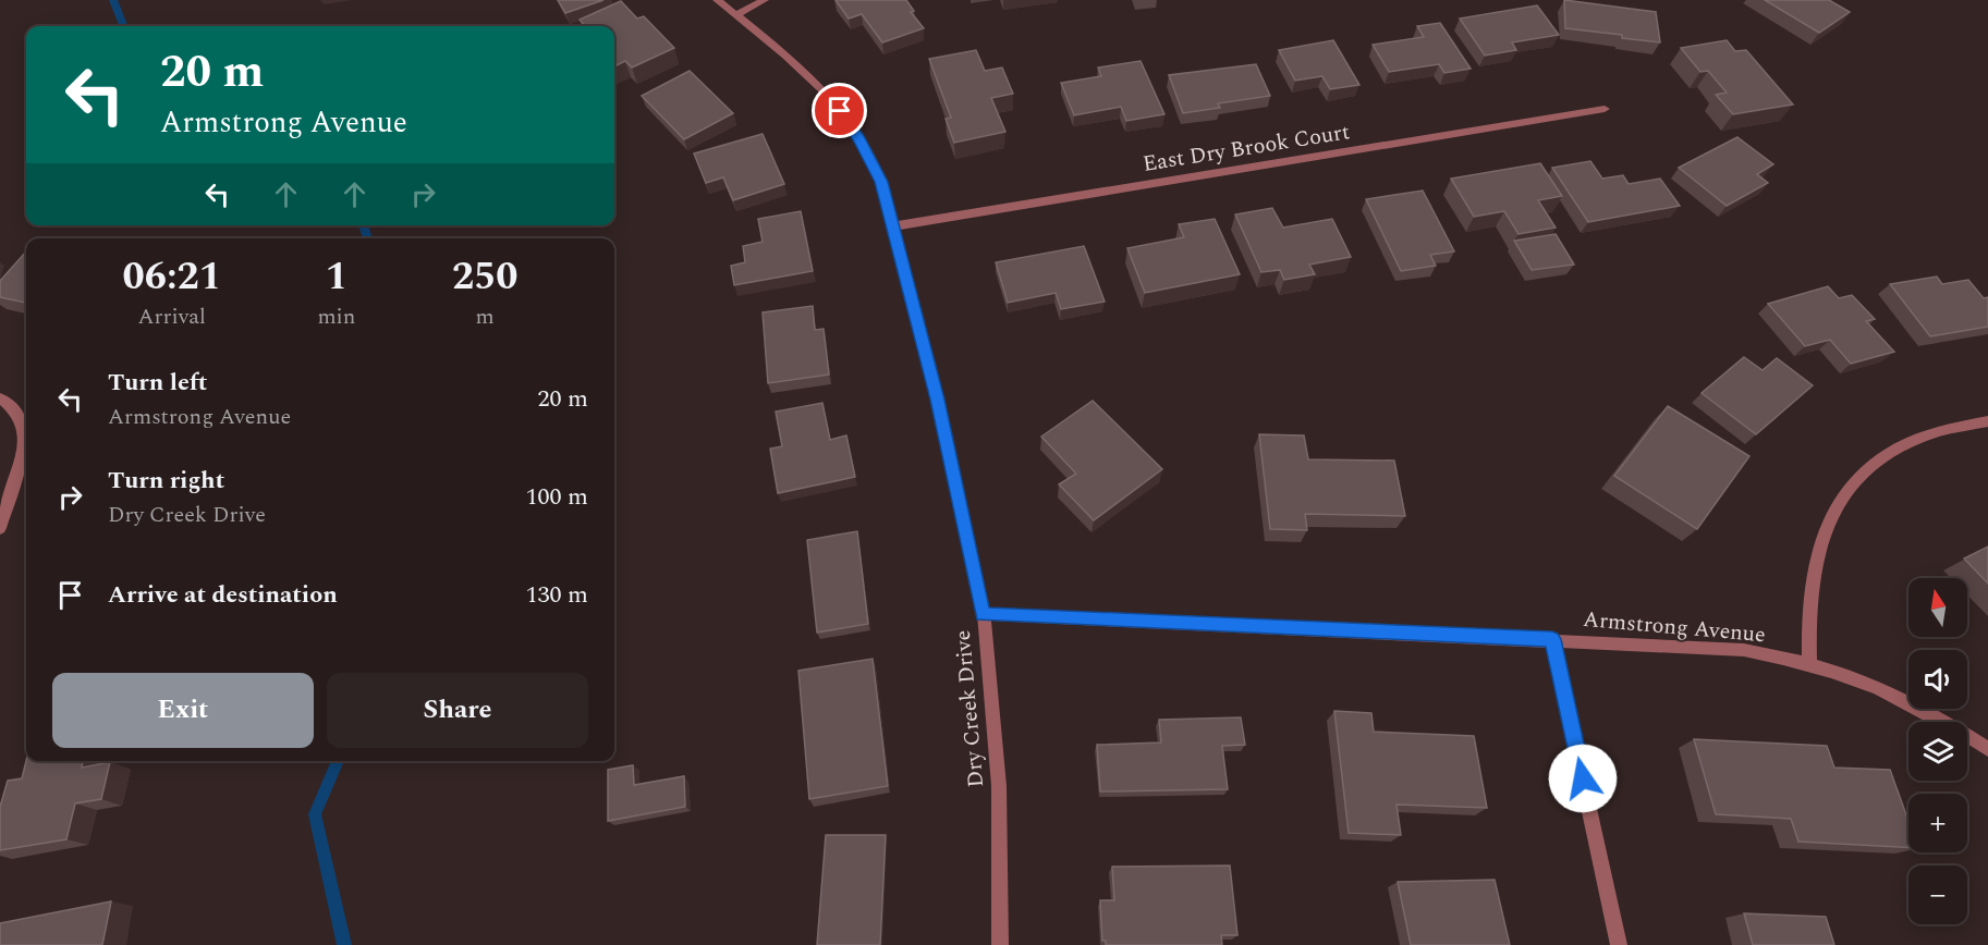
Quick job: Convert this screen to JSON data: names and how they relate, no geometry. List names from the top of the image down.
{
  "streets": {
    "street": ["East Dry Brook Court", "Armstrong Avenue", "Dry Creek Drive"]
  },
  "crossings": [
    ["East Dry Brook Court", "Dry Creek Drive"],
    ["Armstrong Avenue", "Dry Creek Drive"]
  ],
  "north": "top",
  "page": {
    "turn": ["20 m", "Armstrong Avenue"],
    "eta": [
      "06:21",
      "Arrival",
      "1",
      "min",
      "250",
      "m"
    ],
    "list": [
      {
        "name": "Turn left",
        "note": "Armstrong Avenue",
        "value": "20 m"
      },
      {
        "name": "Turn right",
        "note": "Dry Creek Drive",
        "value": "100 m"
      },
      {
        "name": "Arrive at destination",
        "value": "130 m"
      }
    ],
    "map_buttons": ["+", "−"],
    "buttons": ["Exit", "Share"]
  }
}
